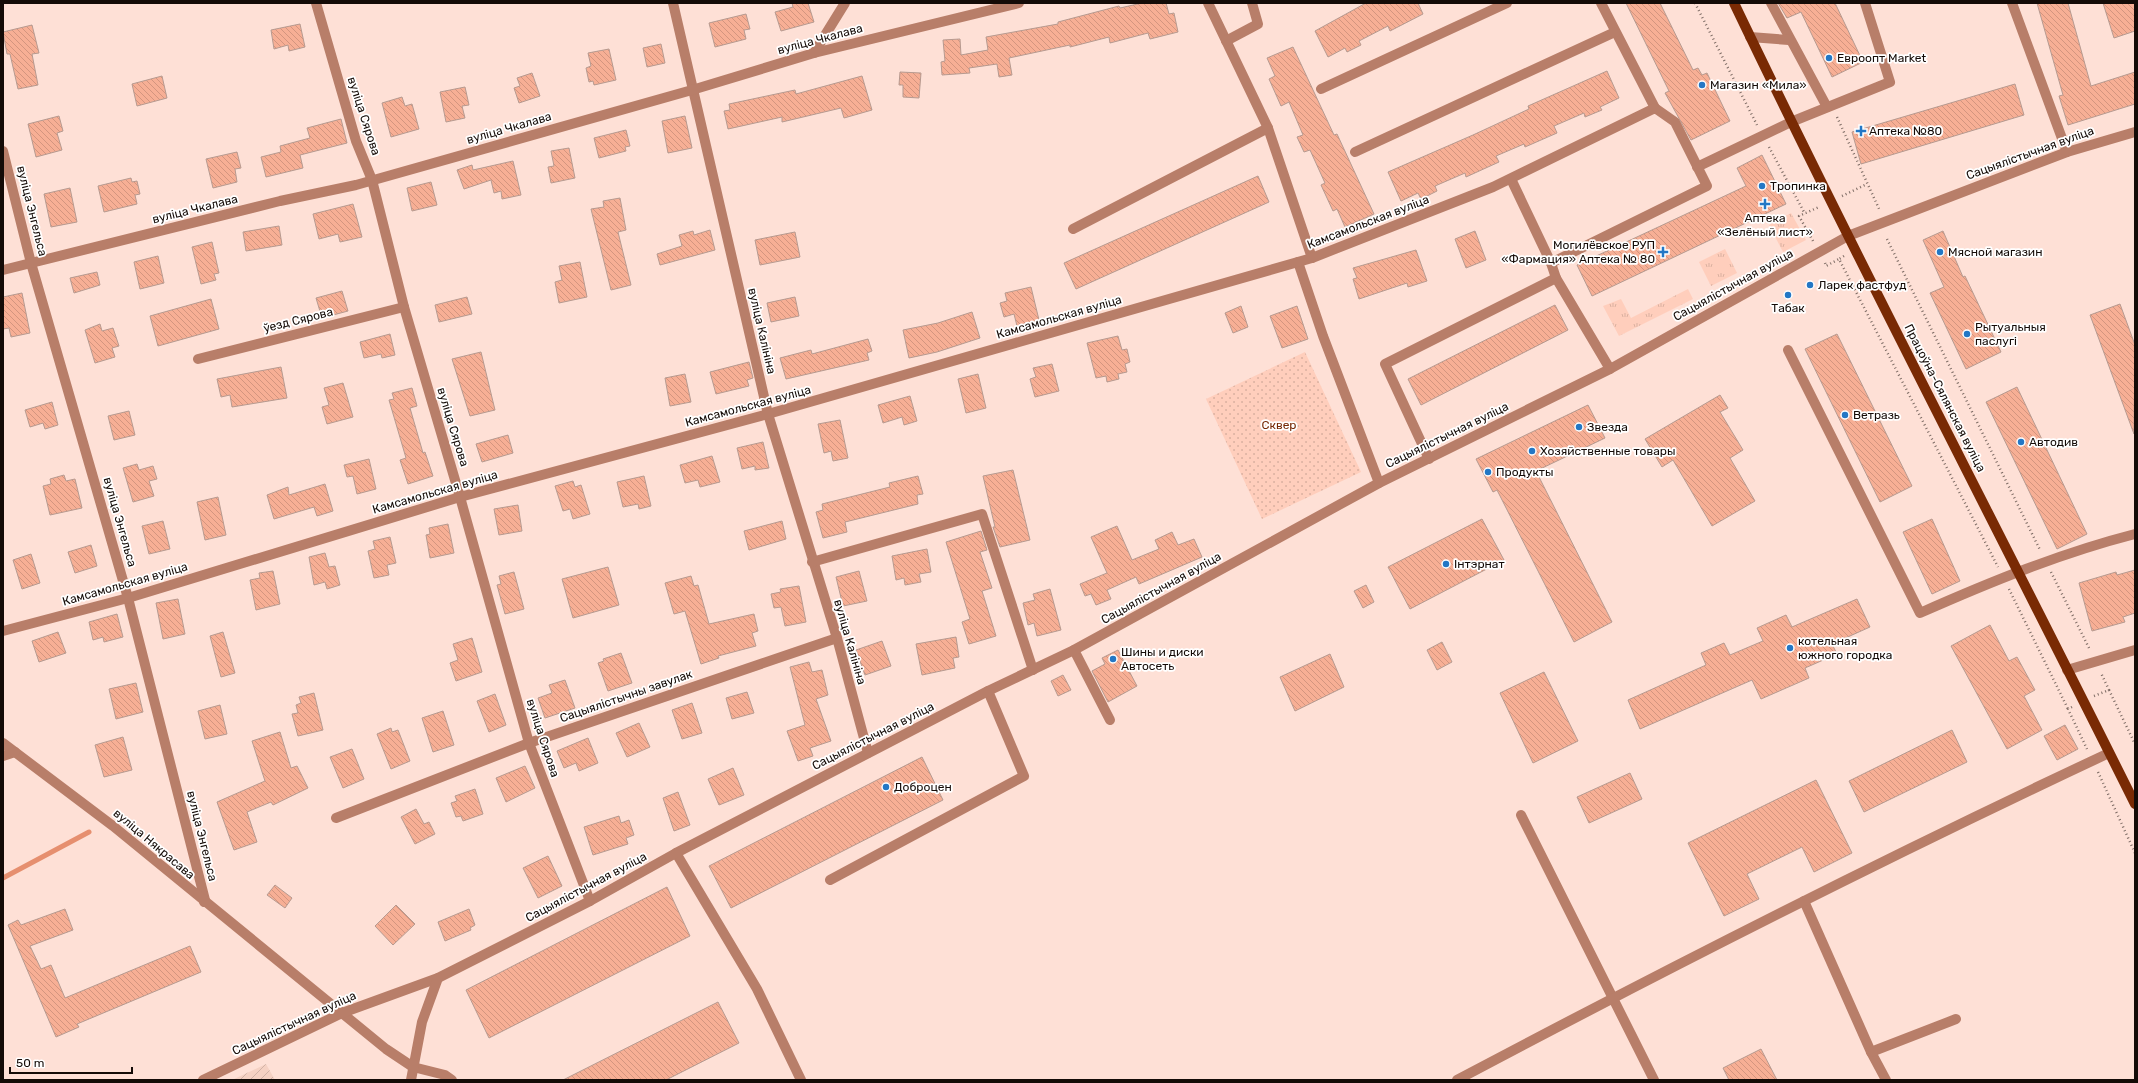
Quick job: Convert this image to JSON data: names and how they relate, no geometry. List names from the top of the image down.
{
  "streets": {
    "main road": ["Працоўна-Сялянская вуліца"],
    "street": [
      "вуліца Чкалава",
      "вуліца Сярова",
      "Сацыялістычная вуліца",
      "вуліца Энгельса",
      "Камсамольская вуліца",
      "ўезд Сярова",
      "вуліца Калініна",
      "Сацыялістычны завулак",
      "вуліца Някрасава"
    ]
  },
  "crossings": [
    ["вуліца Чкалава", "вуліца Сярова"],
    ["вуліца Чкалава", "вуліца Энгельса"],
    ["вуліца Чкалава", "вуліца Калініна"],
    ["вуліца Сярова", "Сацыялістычная вуліца"],
    ["вуліца Сярова", "Камсамольская вуліца"],
    ["вуліца Сярова", "ўезд Сярова"],
    ["вуліца Сярова", "Сацыялістычны завулак"],
    ["Сацыялістычная вуліца", "вуліца Калініна"],
    ["Сацыялістычная вуліца", "Працоўна-Сялянская вуліца"],
    ["Сацыялістычная вуліца", "вуліца Някрасава"],
    ["вуліца Энгельса", "Камсамольская вуліца"],
    ["вуліца Энгельса", "вуліца Някрасава"],
    ["Камсамольская вуліца", "вуліца Калініна"],
    ["вуліца Калініна", "Сацыялістычны завулак"]
  ],
  "parks": ["Сквер"],
  "places": {
    "other": [
      "Евроопт Market",
      "Магазин «Мила»",
      "Тропинка",
      "Мясной магазин",
      "Ларек фастфуд",
      "Табак",
      "Рытуальныя паслугі",
      "Ветразь",
      "Звезда",
      "Автодив",
      "Хозяйственные товары",
      "Продукты",
      "Інтэрнат",
      "котельная южного городка",
      "Шины и диски Автосеть",
      "Доброцен"
    ],
    "health": ["Аптека №80", "Аптека «Зелёный лист»", "Могилёвское РУП «Фармация» Аптека № 80"]
  },
  "scale_bar": "50 m"
}
